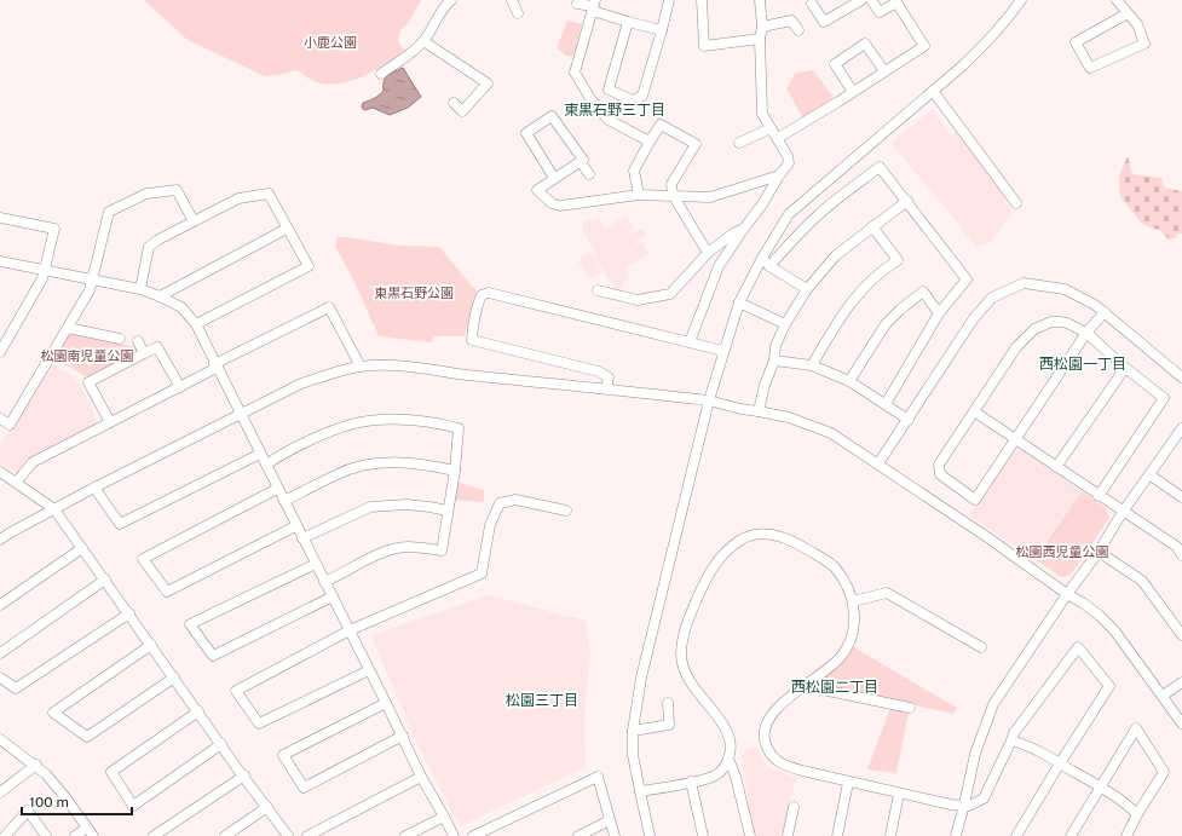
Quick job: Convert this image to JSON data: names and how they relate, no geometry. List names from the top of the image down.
{
  "districts": [
    "東黒石野三丁目",
    "西松園一丁目",
    "西松園二丁目",
    "松園三丁目"
  ],
  "parks": [
    "小鹿公園",
    "東黒石野公園",
    "松園南児童公園",
    "松園西児童公園"
  ],
  "scale_bar": "100 m"
}
